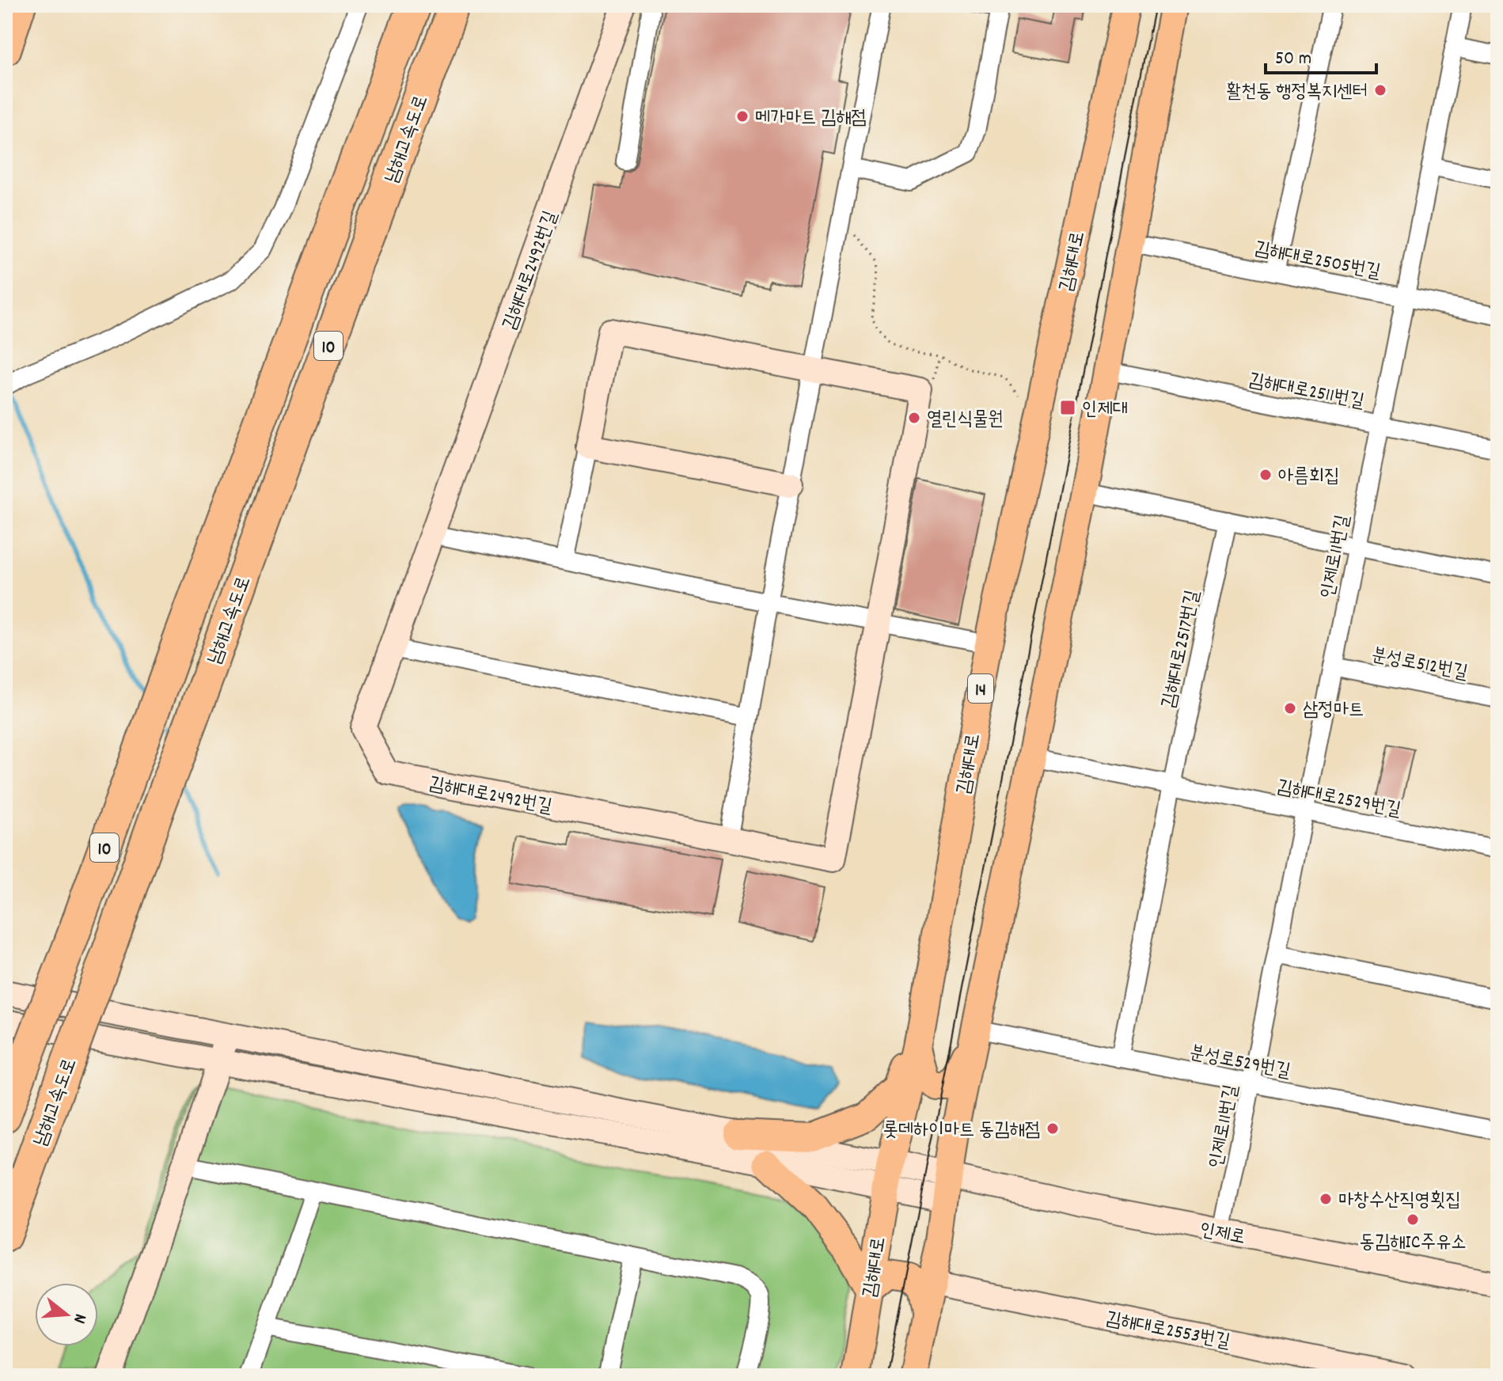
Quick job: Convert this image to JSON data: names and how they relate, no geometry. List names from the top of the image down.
{
  "streets": {
    "highway": ["남해고속도로", "10"],
    "main road": ["김해대로", "14"],
    "street": [
      "김해대로2505번길",
      "김해대로2492번길",
      "김해대로2511번길",
      "인제로11번길",
      "김해대로2517번길",
      "분성로512번길",
      "김해대로2529번길",
      "분성로529번길",
      "인제로",
      "김해대로2553번길"
    ]
  },
  "crossings": [
    ["김해대로2505번길", "인제로11번길"],
    ["김해대로", "인제로"],
    ["김해대로2511번길", "인제로11번길"],
    ["인제로11번길", "분성로512번길"],
    ["인제로11번길", "김해대로2529번길"],
    ["인제로11번길", "분성로529번길"],
    ["인제로11번길", "인제로"],
    ["김해대로2517번길", "김해대로2529번길"]
  ],
  "places": {
    "other": [
      "활천동 행정복지센터",
      "메가마트 김해점",
      "열린식물원",
      "아름회집",
      "삼정마트",
      "롯데하이마트 동김해점",
      "마창수산직영횟집",
      "동김해IC주유소"
    ],
    "transit": ["인제대"]
  },
  "scale_bar": "50 m",
  "north": "right"
}
